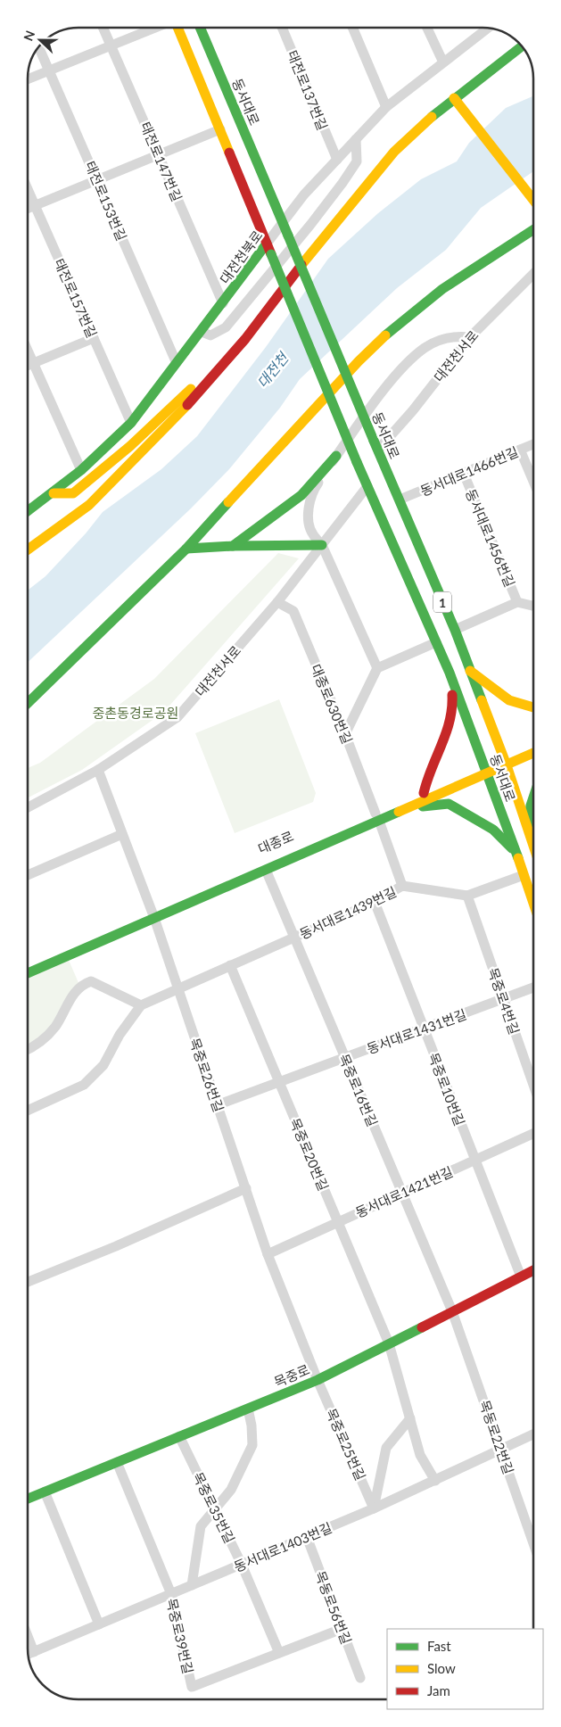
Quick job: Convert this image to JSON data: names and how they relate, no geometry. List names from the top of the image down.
{
  "streets": {
    "main road": [
      "동서대로",
      "대전천북로",
      "1",
      "대종로",
      "목중로"
    ],
    "street": [
      "태전로137번길",
      "태전로147번길",
      "태전로153번길",
      "태전로157번길",
      "대전천서로",
      "동서대로1466번길",
      "동서대로1456번길",
      "대종로630번길",
      "동서대로1439번길",
      "목중로4번길",
      "동서대로1431번길",
      "목중로26번길",
      "목중로10번길",
      "목중로16번길",
      "목중로20번길",
      "동서대로1421번길",
      "목동로22번길",
      "목중로25번길",
      "목중로35번길",
      "동서대로1403번길",
      "목동로56번길",
      "목중로39번길"
    ]
  },
  "crossings": [
    ["태전로137번길", "대전천북로"],
    ["동서대로", "대전천북로"],
    ["동서대로", "대전천서로"],
    ["동서대로", "동서대로1466번길"],
    ["동서대로", "동서대로1456번길"],
    ["동서대로", "대종로"],
    ["동서대로", "동서대로1439번길"],
    ["태전로147번길", "대전천북로"],
    ["태전로153번길", "대전천북로"],
    ["대전천북로", "태전로157번길"],
    ["대전천서로", "대종로630번길"],
    ["대전천서로", "목중로26번길"],
    ["동서대로1466번길", "동서대로1456번길"],
    ["대종로630번길", "대종로"],
    ["대종로", "목중로26번길"],
    ["대종로", "목중로16번길"],
    ["동서대로1439번길", "목중로4번길"],
    ["동서대로1439번길", "목중로26번길"],
    ["동서대로1439번길", "목중로10번길"],
    ["동서대로1439번길", "목중로16번길"],
    ["동서대로1439번길", "목중로20번길"],
    ["목중로4번길", "동서대로1431번길"],
    ["동서대로1431번길", "목중로26번길"],
    ["동서대로1431번길", "목중로10번길"],
    ["동서대로1431번길", "목중로16번길"],
    ["동서대로1431번길", "목중로20번길"],
    ["목중로26번길", "동서대로1421번길"],
    ["목중로26번길", "목중로"],
    ["목중로26번길", "목중로25번길"],
    ["목중로10번길", "동서대로1421번길"],
    ["목중로10번길", "목중로"],
    ["목중로16번길", "동서대로1421번길"],
    ["목중로16번길", "목중로"],
    ["목중로16번길", "목동로22번길"],
    ["목중로20번길", "동서대로1421번길"],
    ["목중로20번길", "목중로"],
    ["목중로20번길", "동서대로1403번길"],
    ["목중로", "목동로22번길"],
    ["목중로", "목중로25번길"],
    ["목중로", "목중로35번길"],
    ["목중로", "목중로39번길"],
    ["목동로22번길", "동서대로1403번길"],
    ["목중로25번길", "동서대로1403번길"],
    ["목중로35번길", "동서대로1403번길"],
    ["목중로35번길", "목중로39번길"],
    ["동서대로1403번길", "목동로56번길"],
    ["동서대로1403번길", "목중로39번길"],
    ["목동로56번길", "목중로39번길"]
  ],
  "water": ["대전천"],
  "parks": ["중촌동경로공원"],
  "legend": ["Fast", "Slow", "Jam"],
  "north": "left"
}
